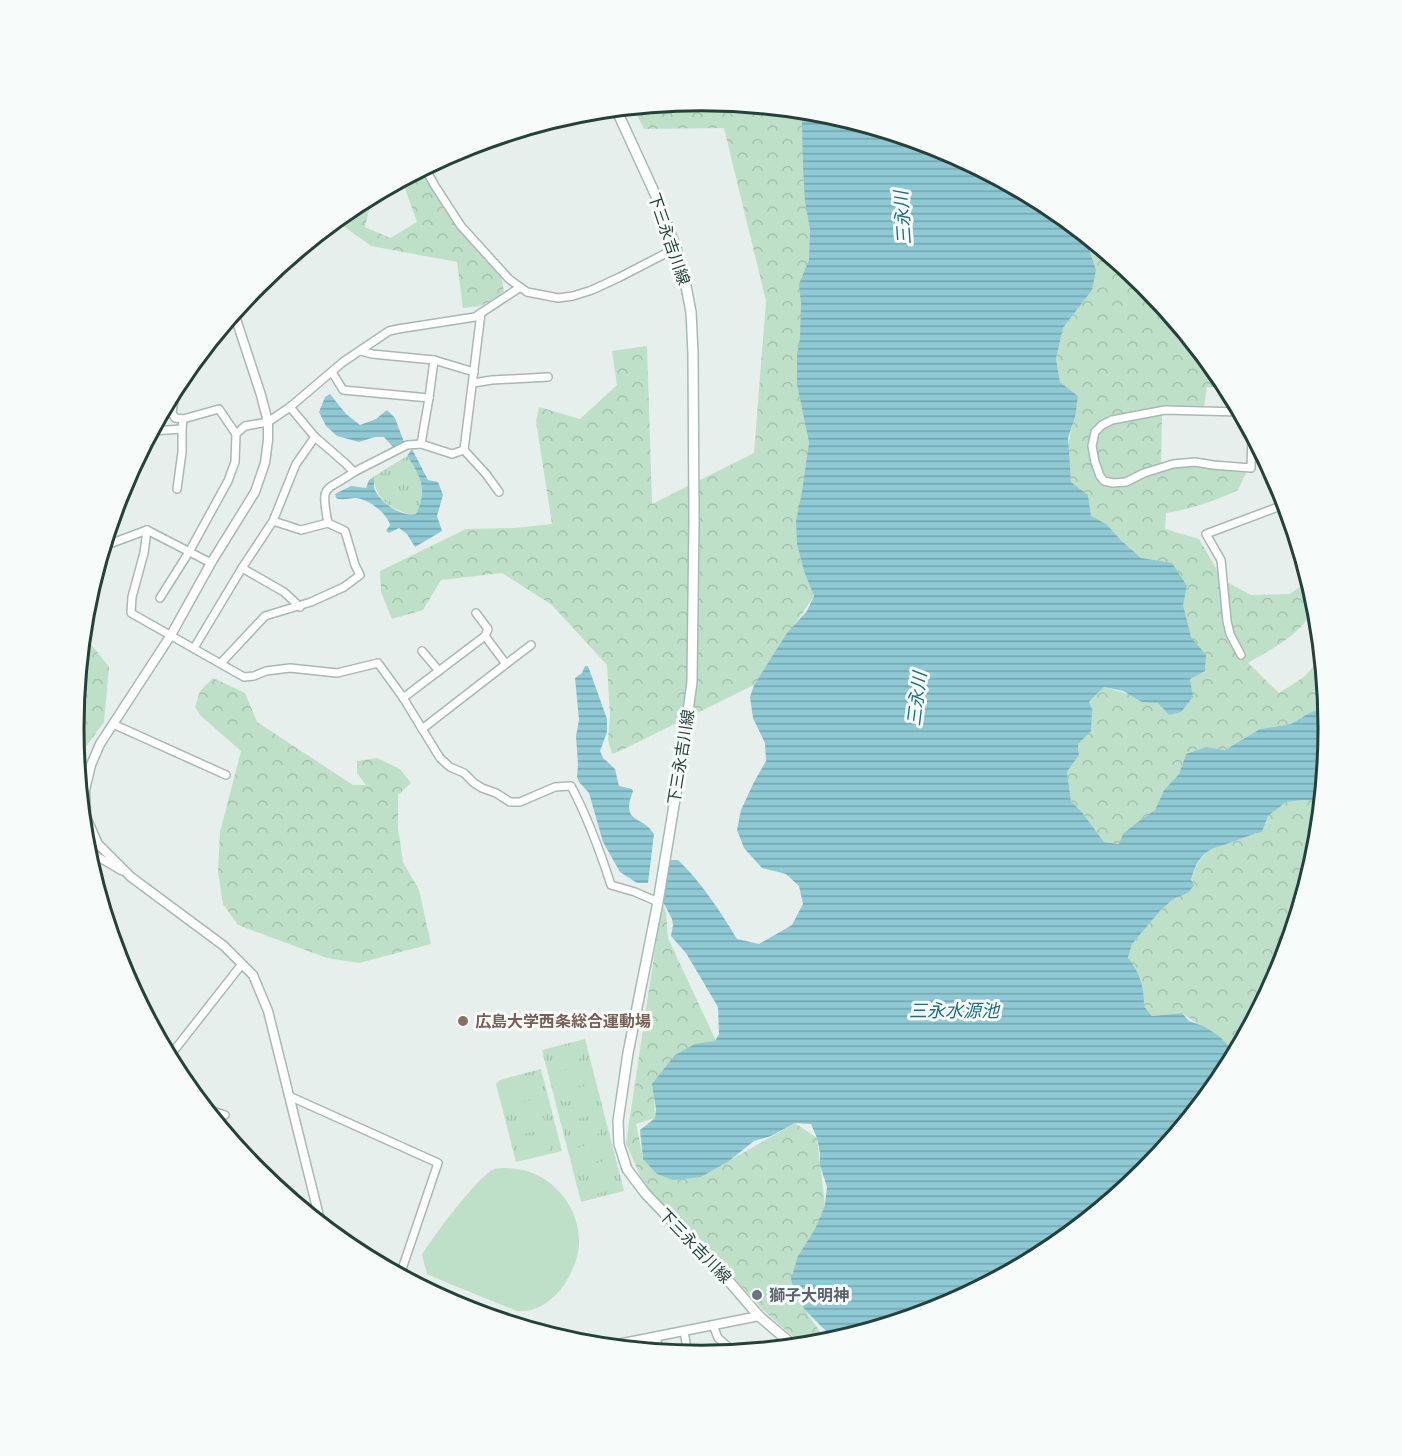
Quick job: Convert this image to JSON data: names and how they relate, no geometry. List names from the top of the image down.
{
  "streets": {
    "main road": ["下三永吉川線"]
  },
  "water": ["三永川", "三永水源池"],
  "places": ["広島大学西条総合運動場", "獅子大明神"]
}
